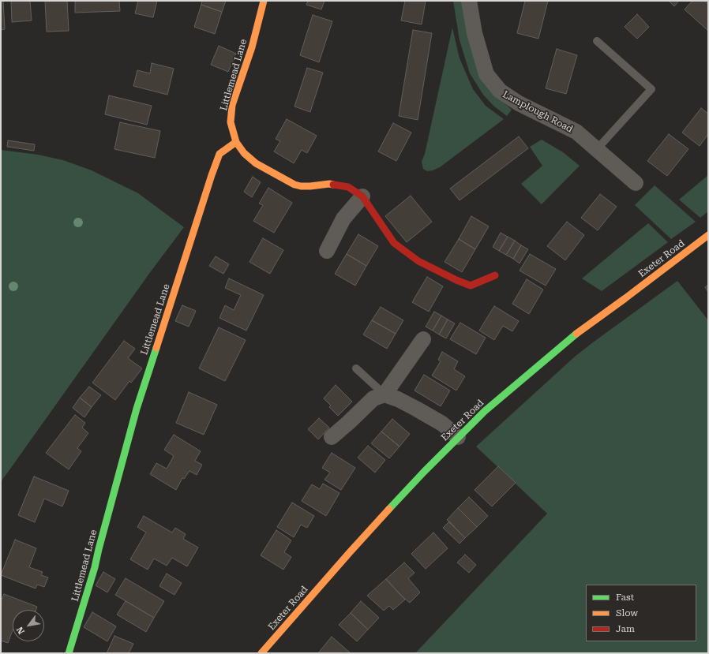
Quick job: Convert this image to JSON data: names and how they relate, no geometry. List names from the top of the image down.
{
  "streets": {
    "main road": ["Littlemead Lane", "Exeter Road"],
    "street": ["Lamplough Road"]
  },
  "legend": ["Fast", "Slow", "Jam"],
  "north": "bottom left"
}
